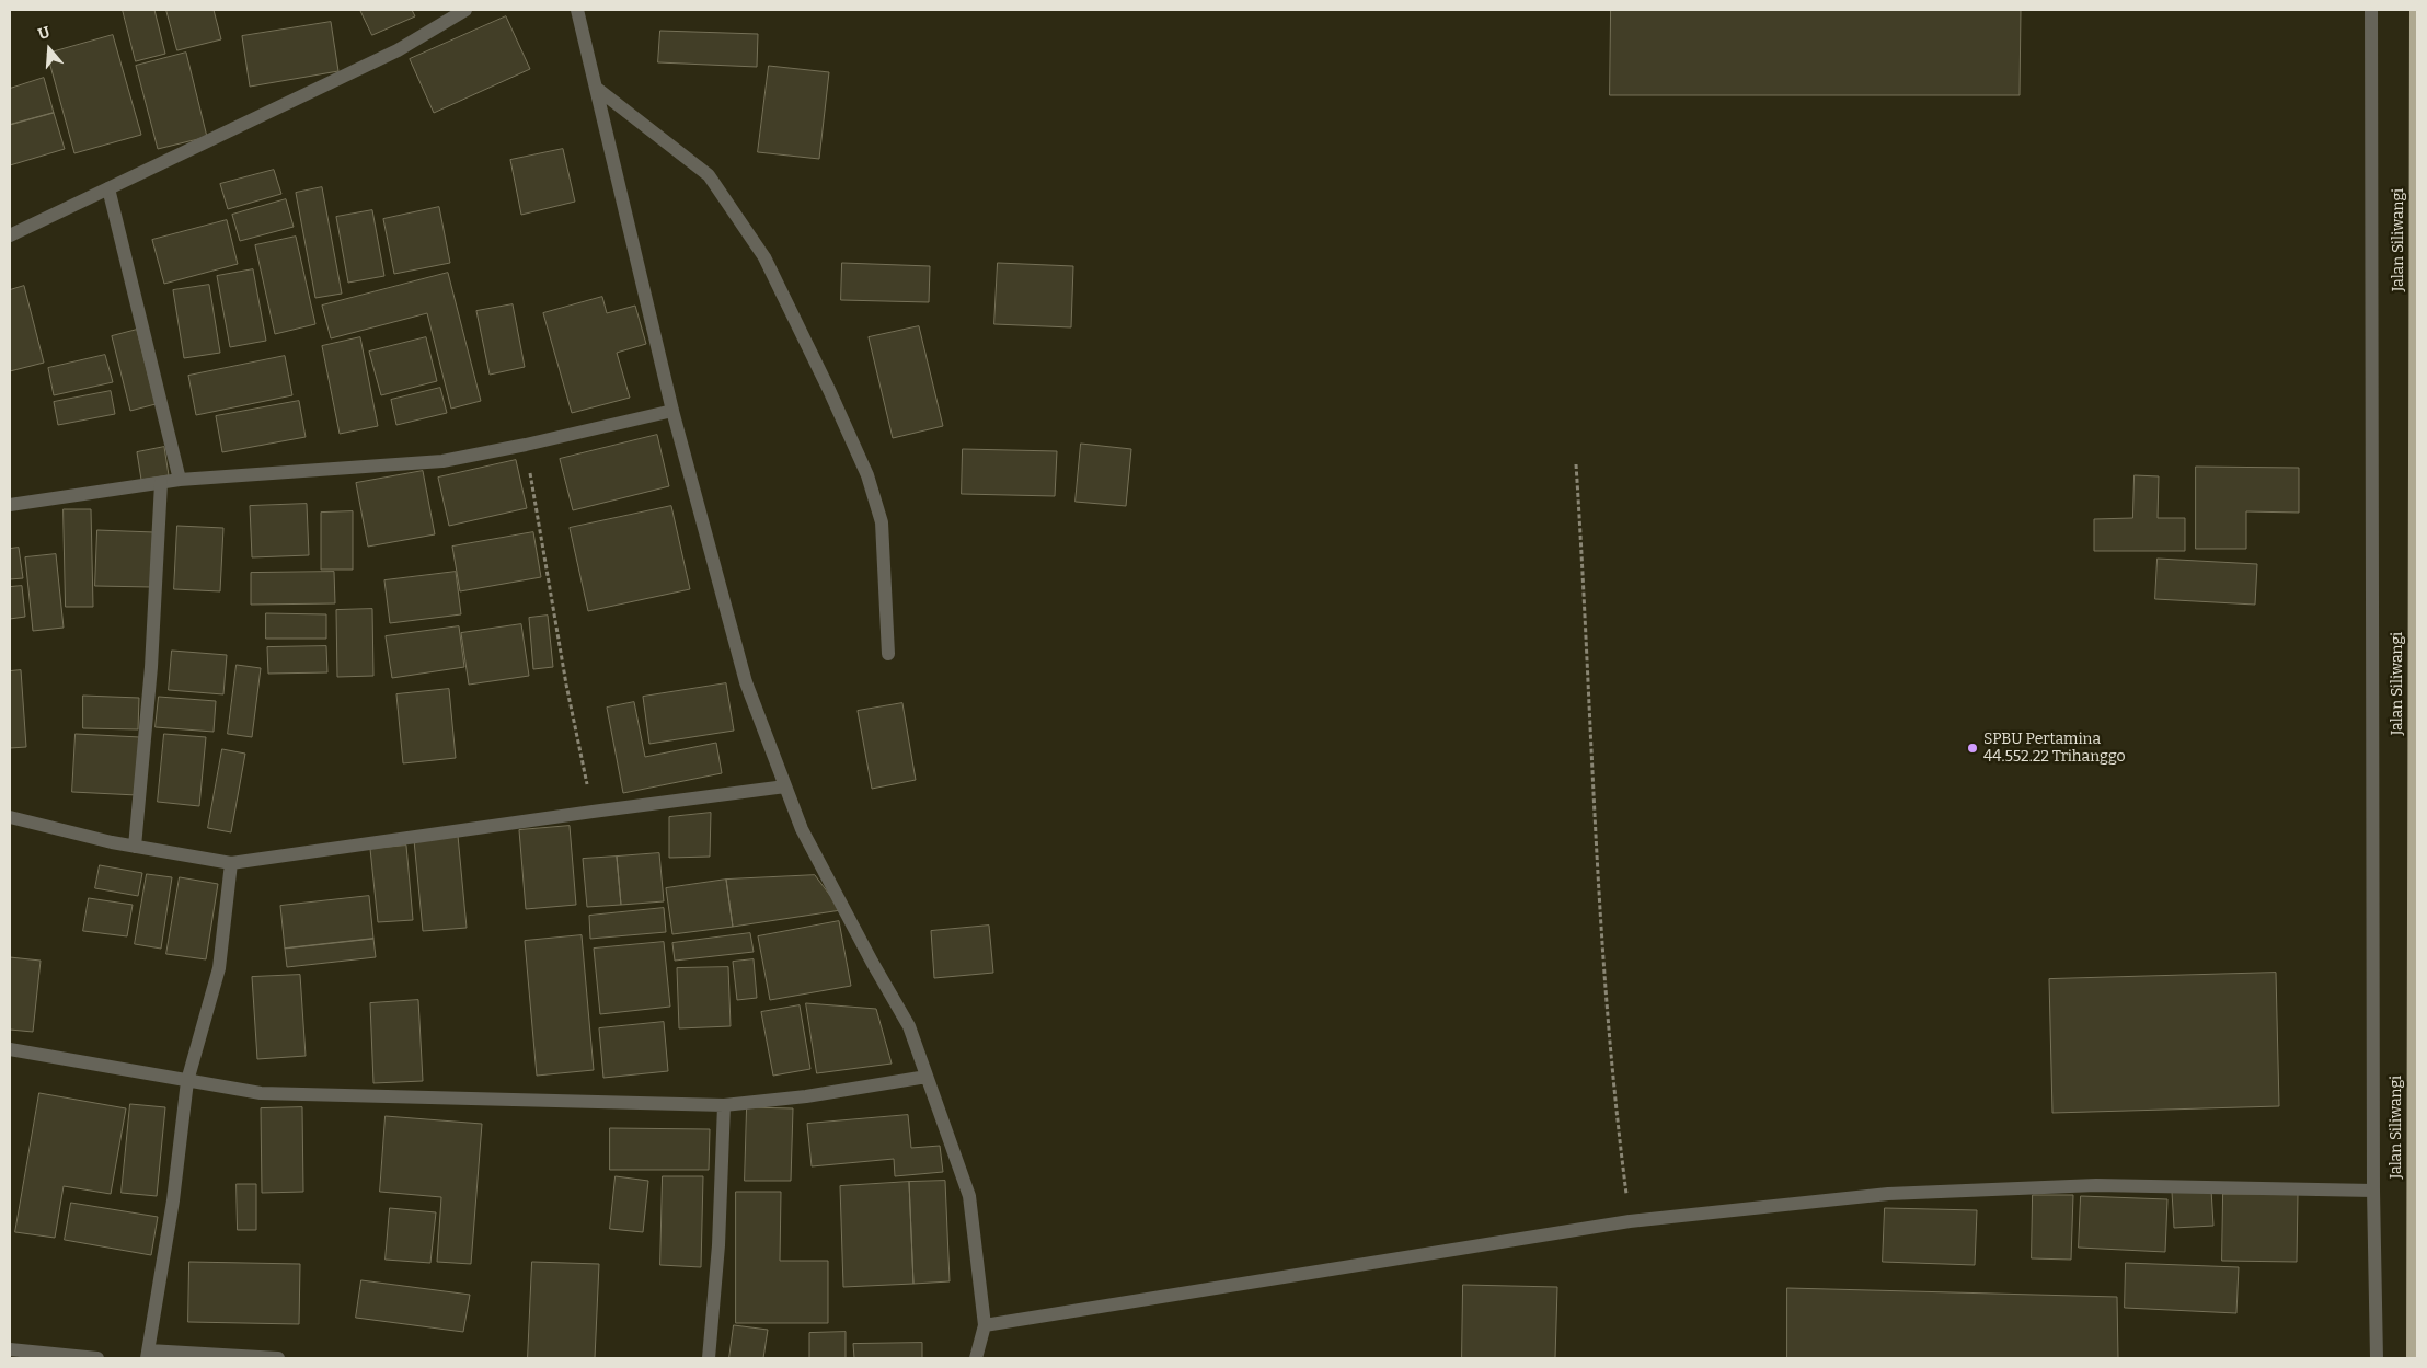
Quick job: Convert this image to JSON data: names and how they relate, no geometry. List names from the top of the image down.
{
  "streets": {
    "highway": ["Jalan Siliwangi"]
  },
  "places": ["SPBU Pertamina 44.552.22 Trihanggo"],
  "north": "top"
}
